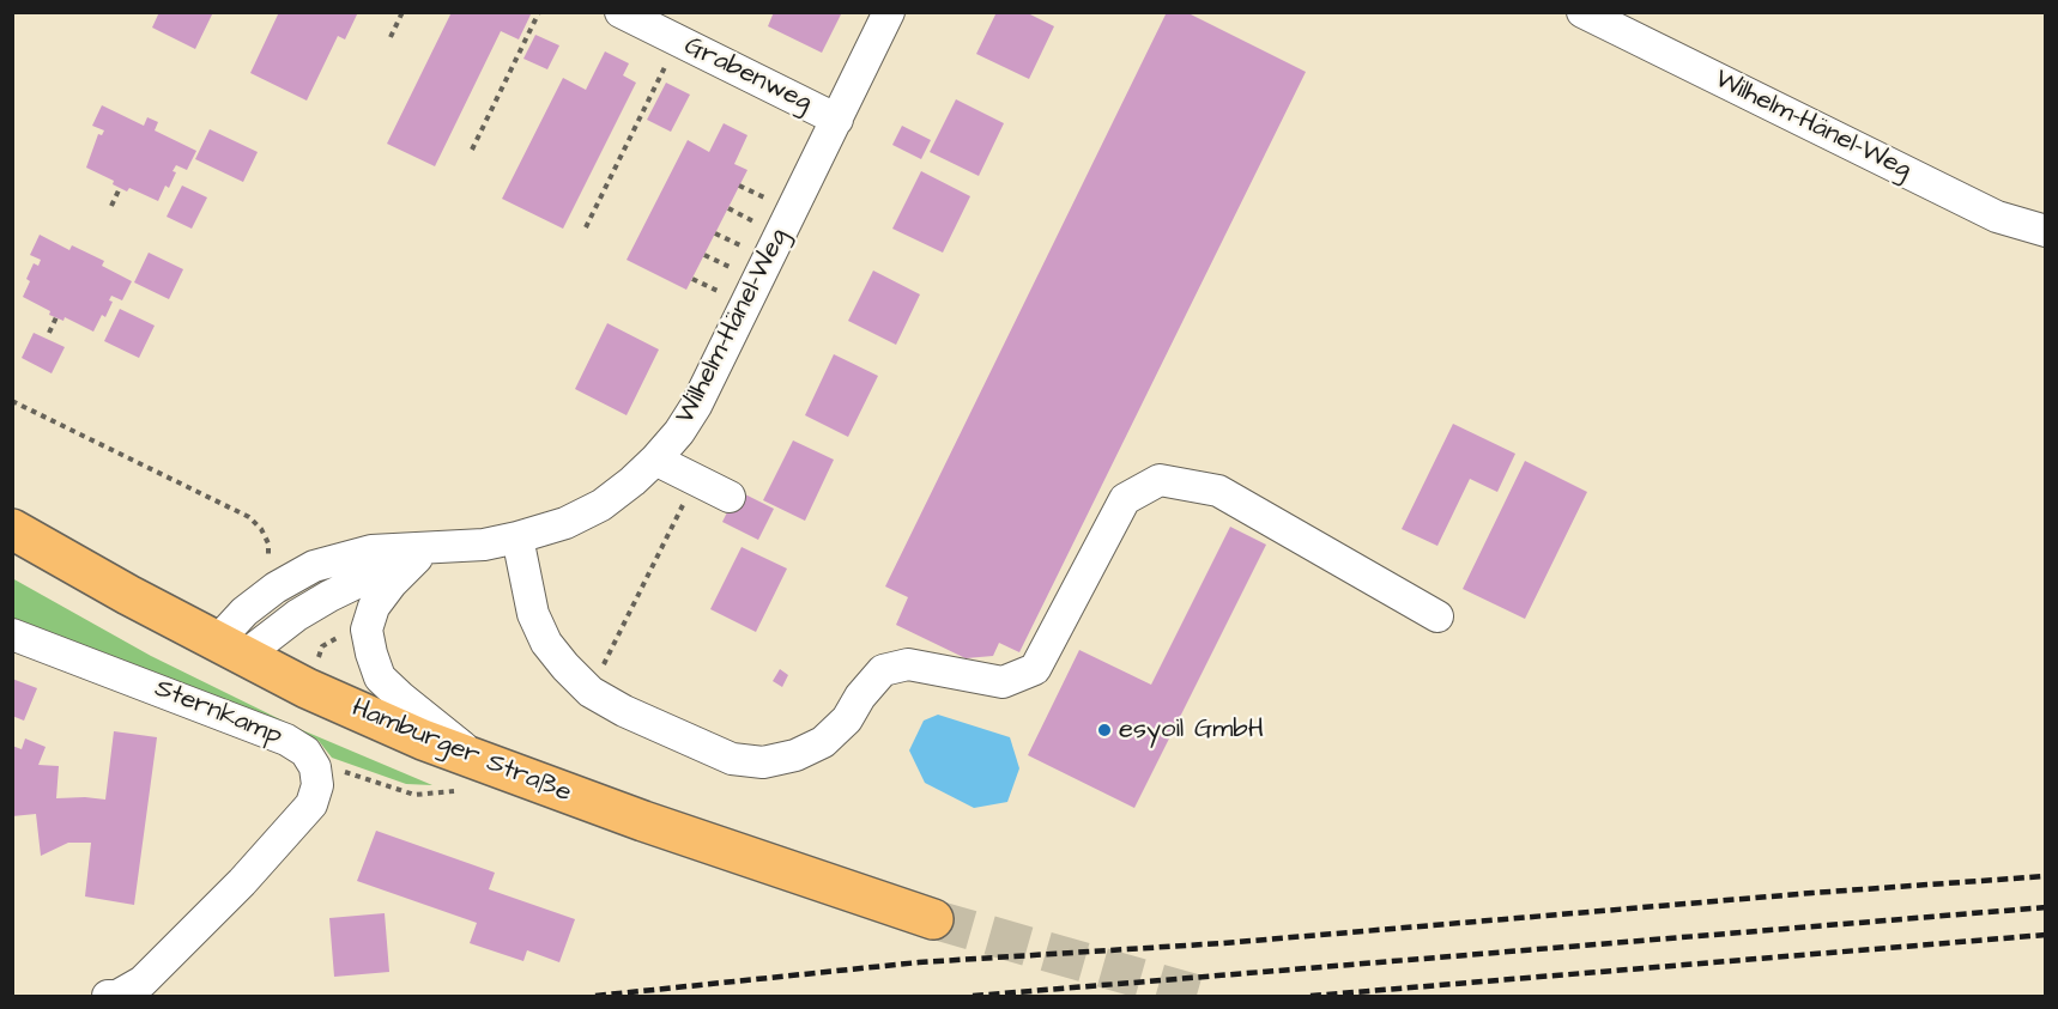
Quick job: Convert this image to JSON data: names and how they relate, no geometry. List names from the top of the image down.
{
  "streets": {
    "main road": ["Hamburger Straße"],
    "street": ["Grabenweg", "Wilhelm-Hänel-Weg", "Sternkamp"]
  },
  "crossings": [
    ["Grabenweg", "Wilhelm-Hänel-Weg"],
    ["Wilhelm-Hänel-Weg", "Hamburger Straße"]
  ],
  "places": ["esyoil GmbH"]
}
